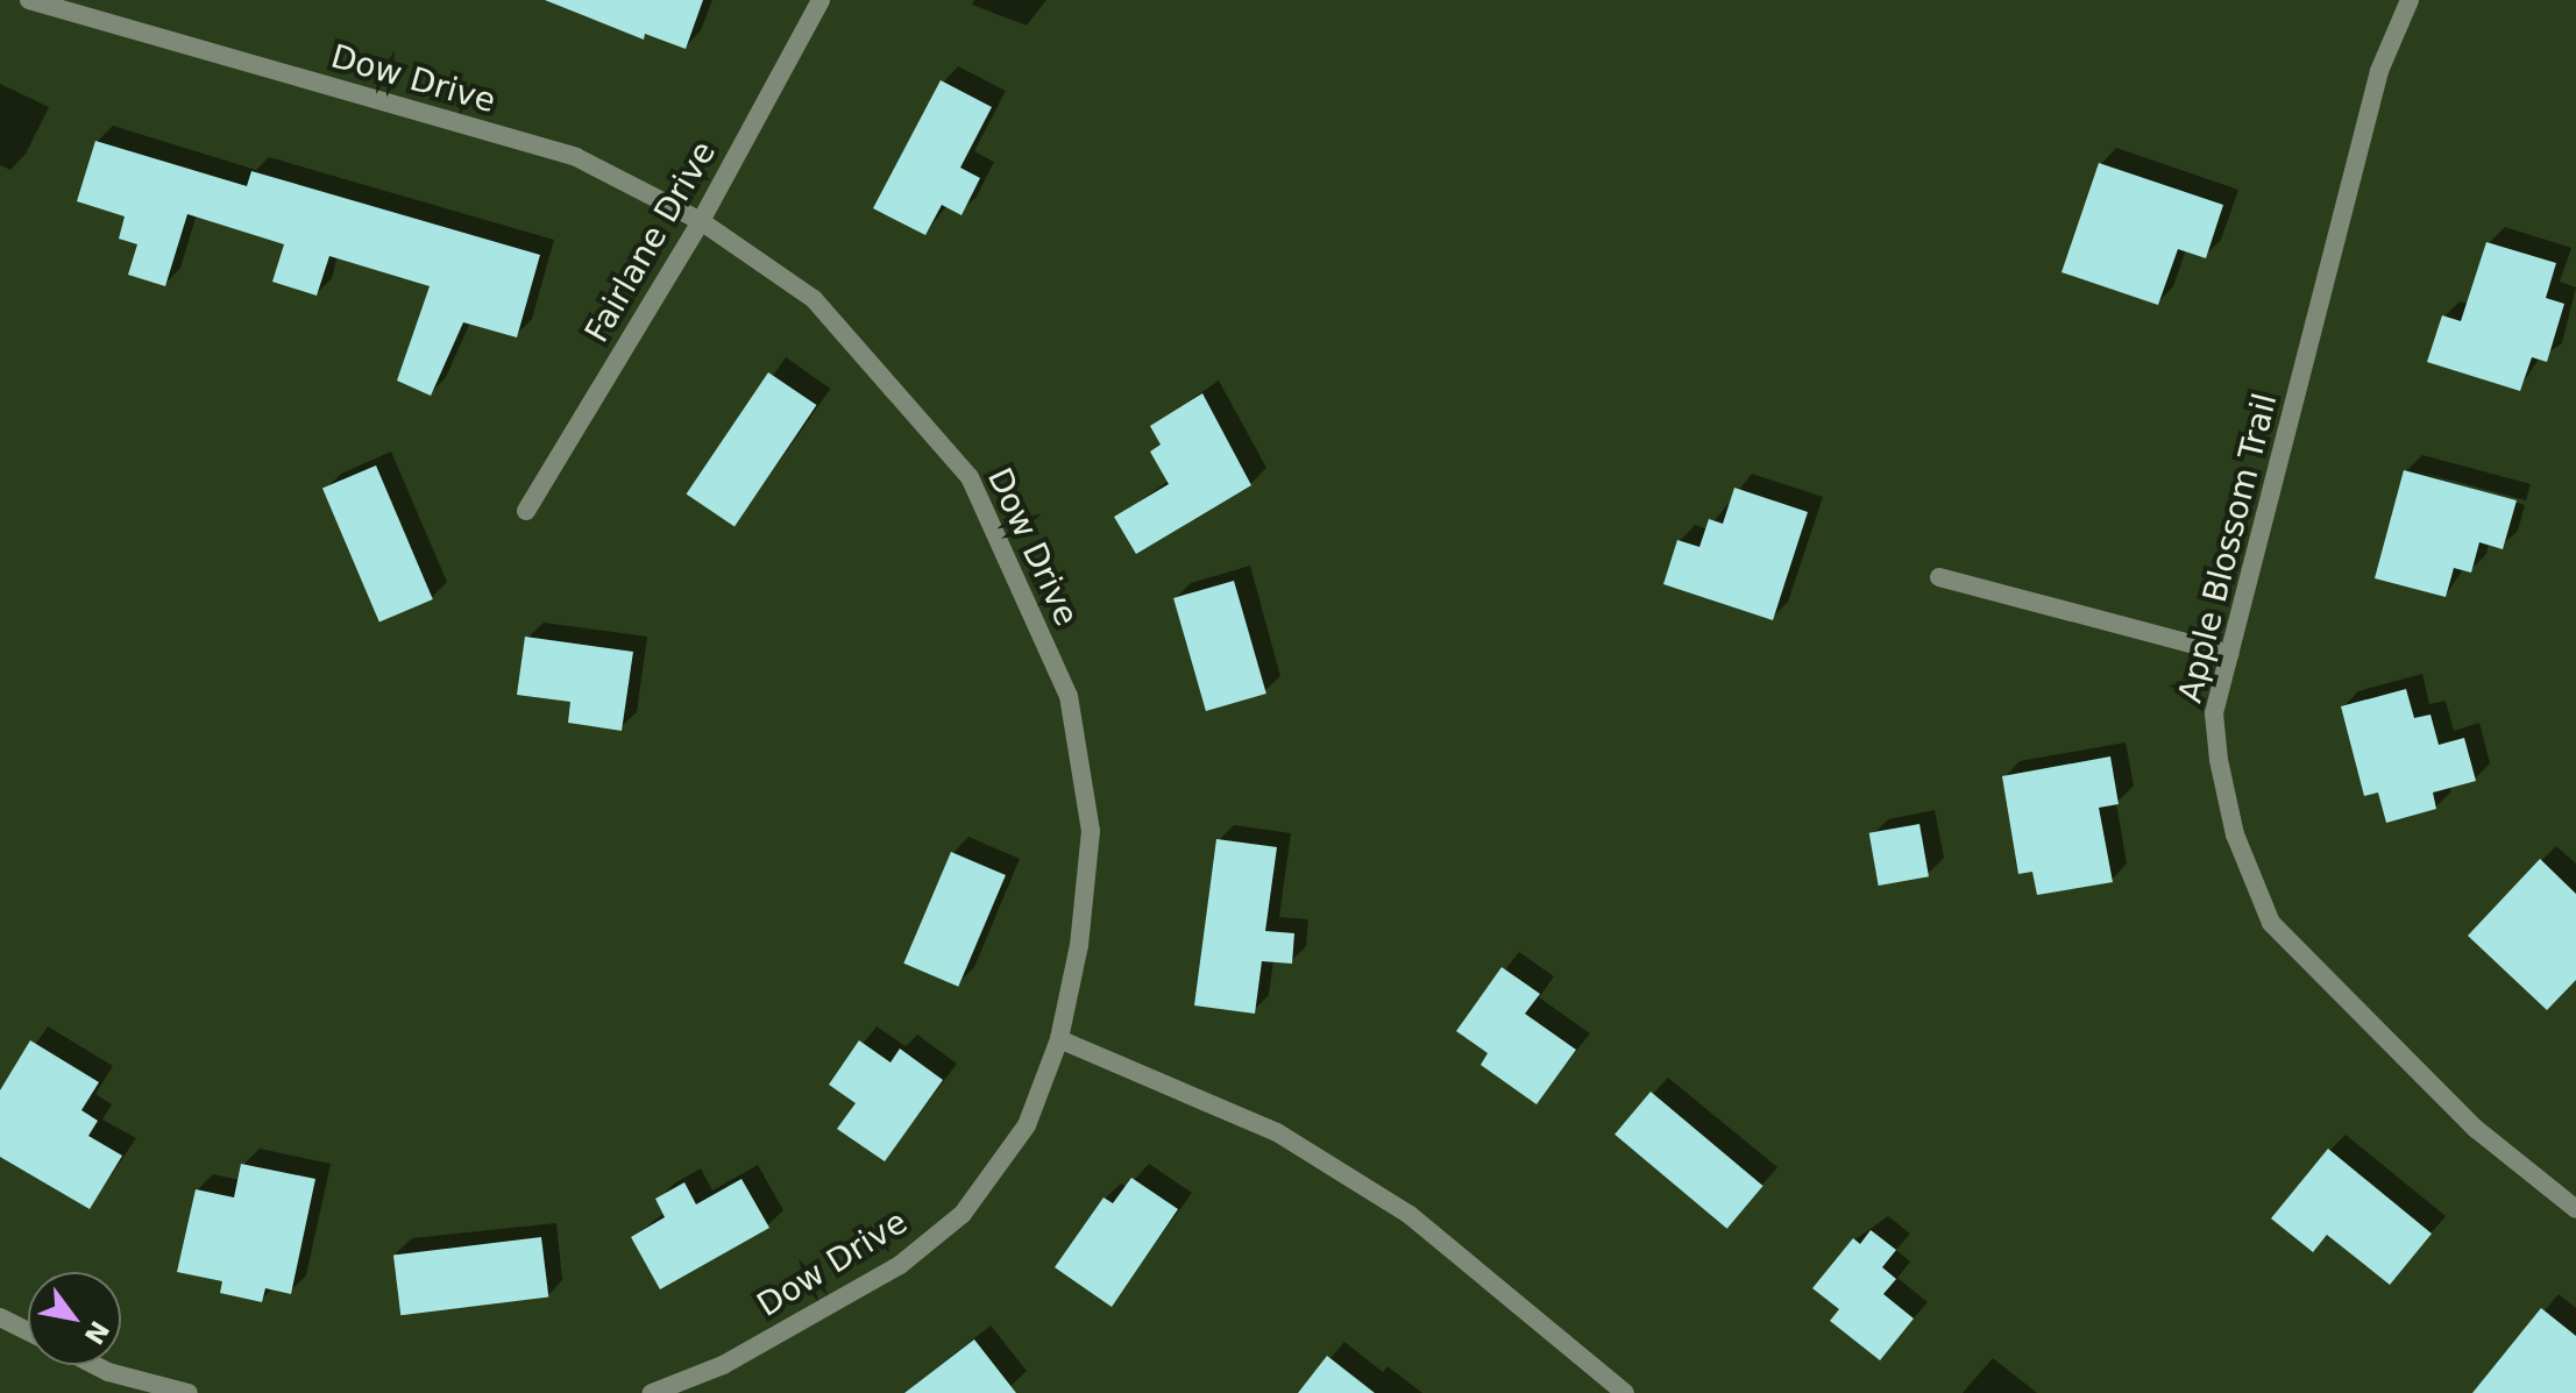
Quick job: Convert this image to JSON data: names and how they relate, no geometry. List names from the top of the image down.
{
  "streets": {
    "street": ["Dow Drive", "Fairlane Drive", "Apple Blossom Trail"]
  },
  "crossings": [
    ["Dow Drive", "Fairlane Drive"]
  ],
  "north": "bottom right"
}
